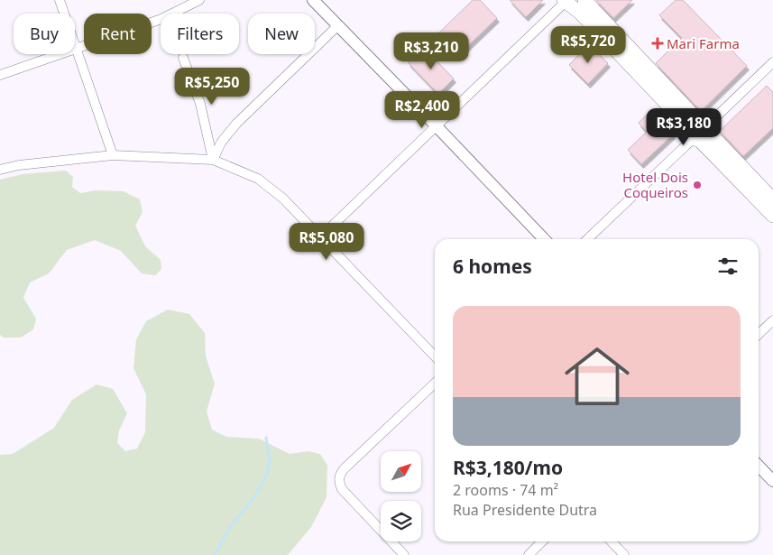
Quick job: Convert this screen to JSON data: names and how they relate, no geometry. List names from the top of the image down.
{
  "places": {
    "health": ["Mari Farma"],
    "other": ["Hotel Dois Coqueiros"]
  },
  "north": "top right",
  "page": {
    "chip": [
      "Buy",
      "Rent",
      "Filters",
      "New"
    ],
    "price": [
      "R$5,720",
      "R$3,210",
      "R$5,250",
      "R$2,400",
      "R$3,180",
      "R$5,080"
    ],
    "heading": "6 homes",
    "list": [
      {
        "name": "R$3,180/mo",
        "note": "2 rooms · 74 m² · Rua Presidente Dutra"
      }
    ]
  }
}
